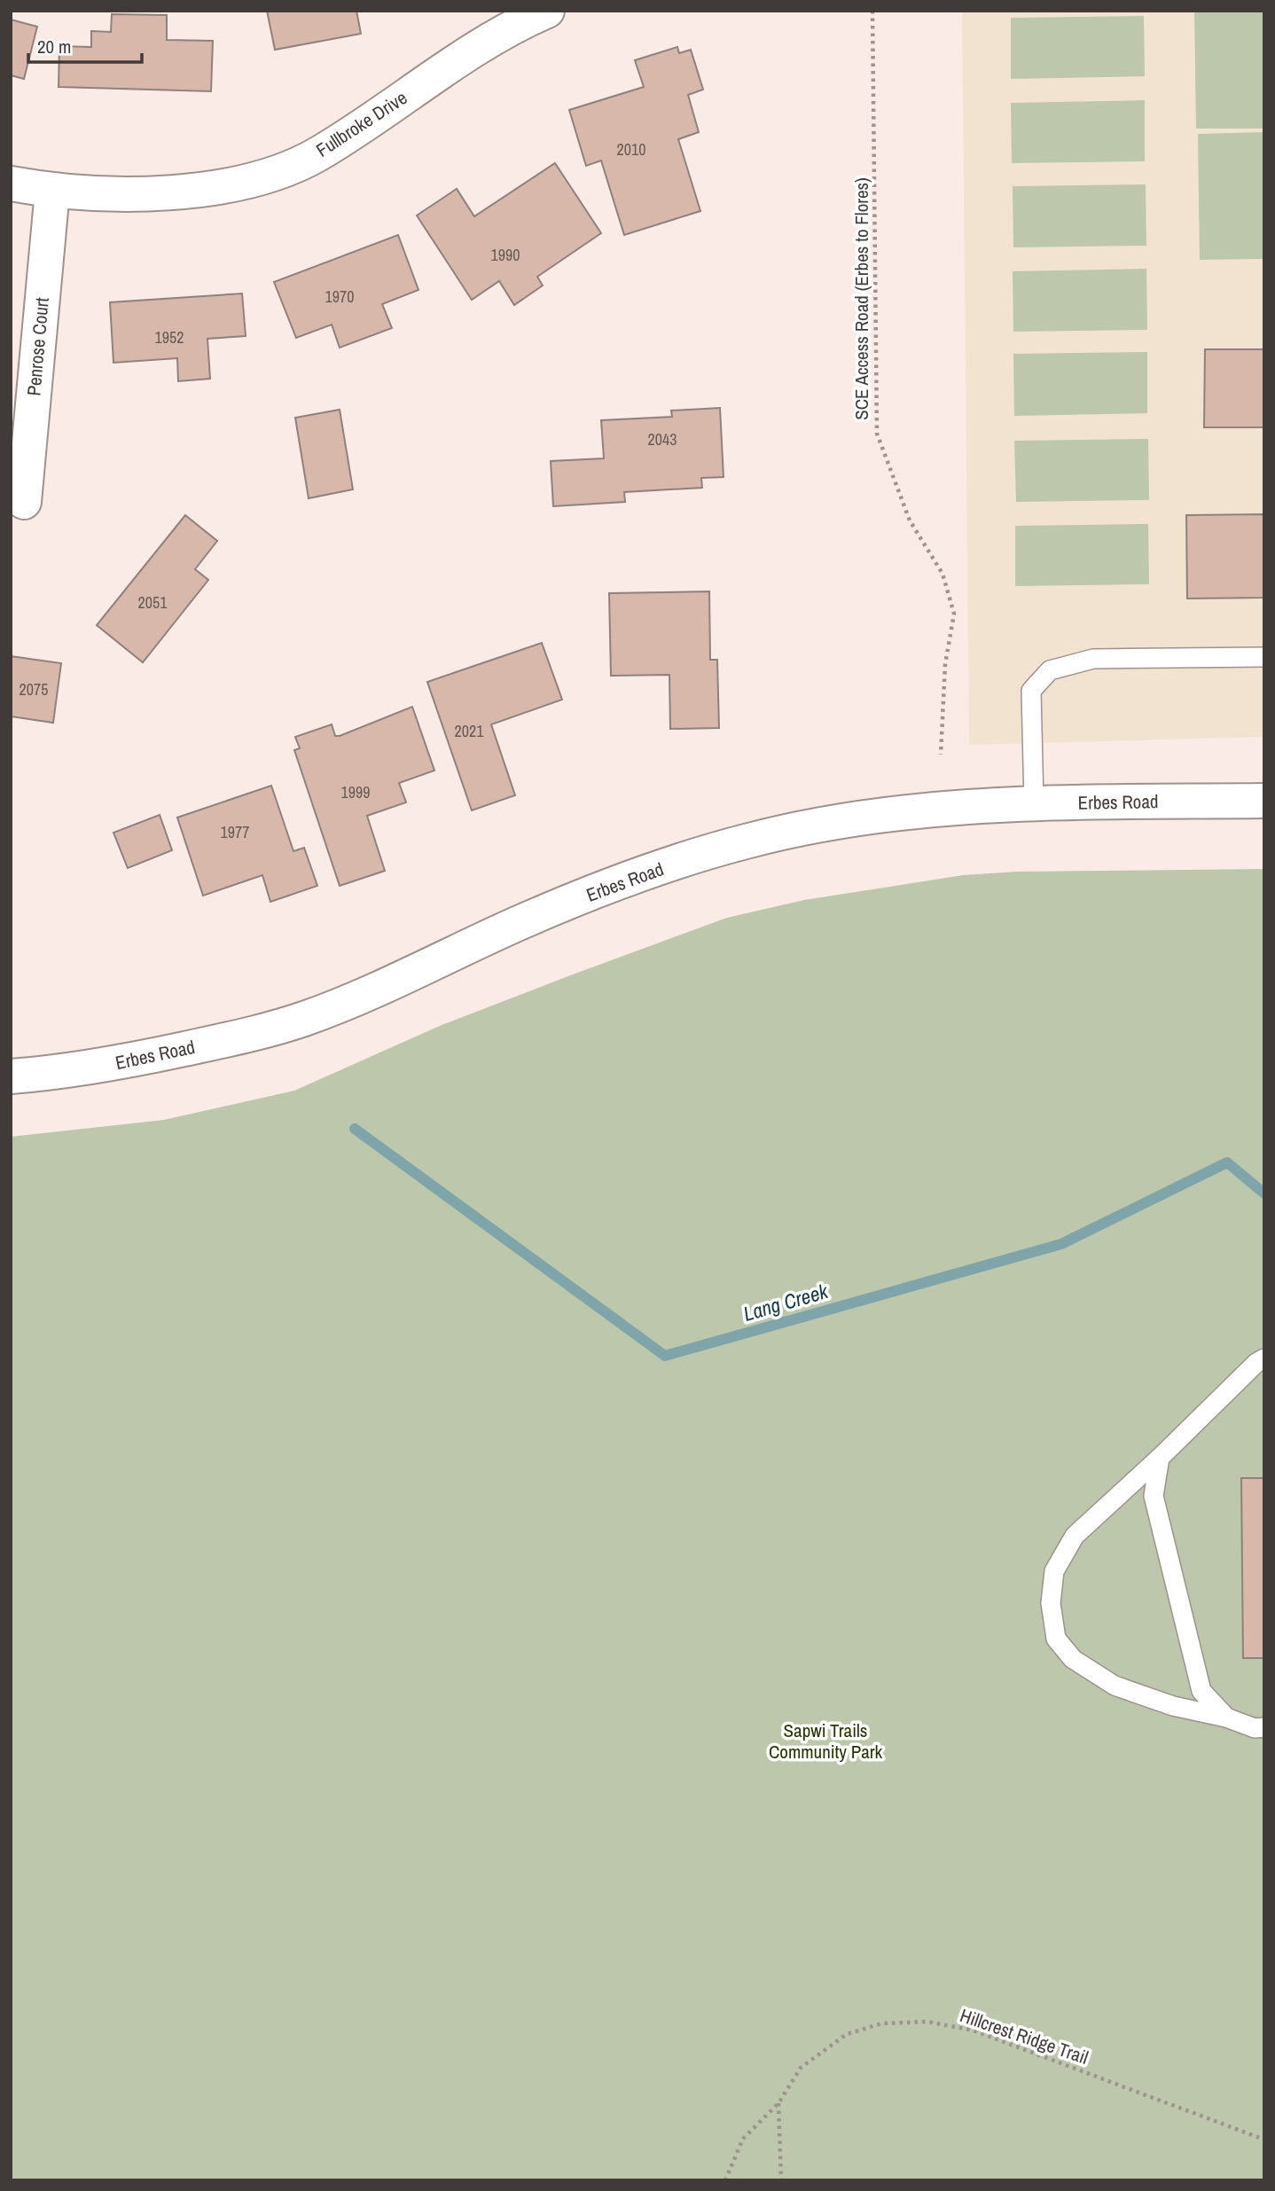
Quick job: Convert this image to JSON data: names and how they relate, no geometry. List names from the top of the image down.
{
  "streets": {
    "main road": ["Fullbroke Drive", "Penrose Court", "Erbes Road"],
    "path": ["SCE Access Road (Erbes to Flores)", "Hillcrest Ridge Trail"]
  },
  "crossings": [
    ["Fullbroke Drive", "Penrose Court"]
  ],
  "water": ["Lang Creek"],
  "parks": ["Sapwi Trails Community Park"],
  "house_numbers": [
    "2010",
    "1990",
    "1970",
    "1952",
    "2043",
    "2051",
    "2075",
    "2021",
    "1999",
    "1977"
  ],
  "scale_bar": "20 m"
}
